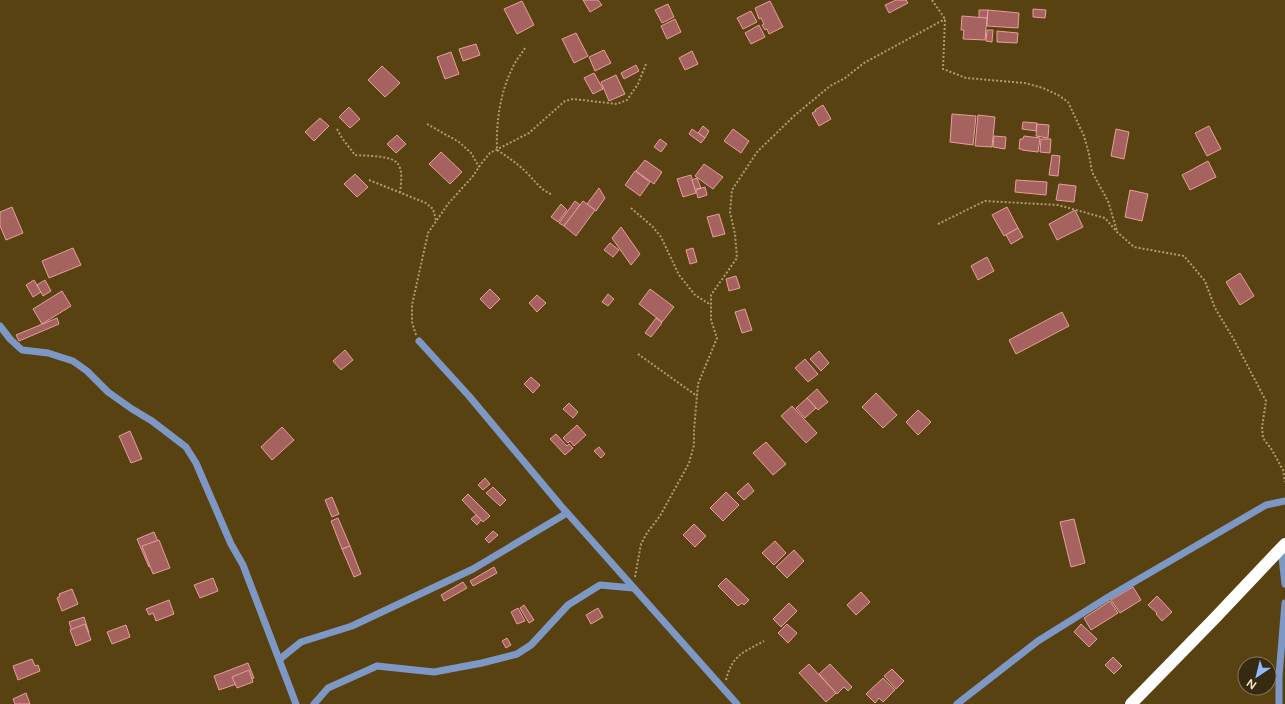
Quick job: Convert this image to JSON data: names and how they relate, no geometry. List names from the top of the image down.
{
  "north": "bottom left"
}
